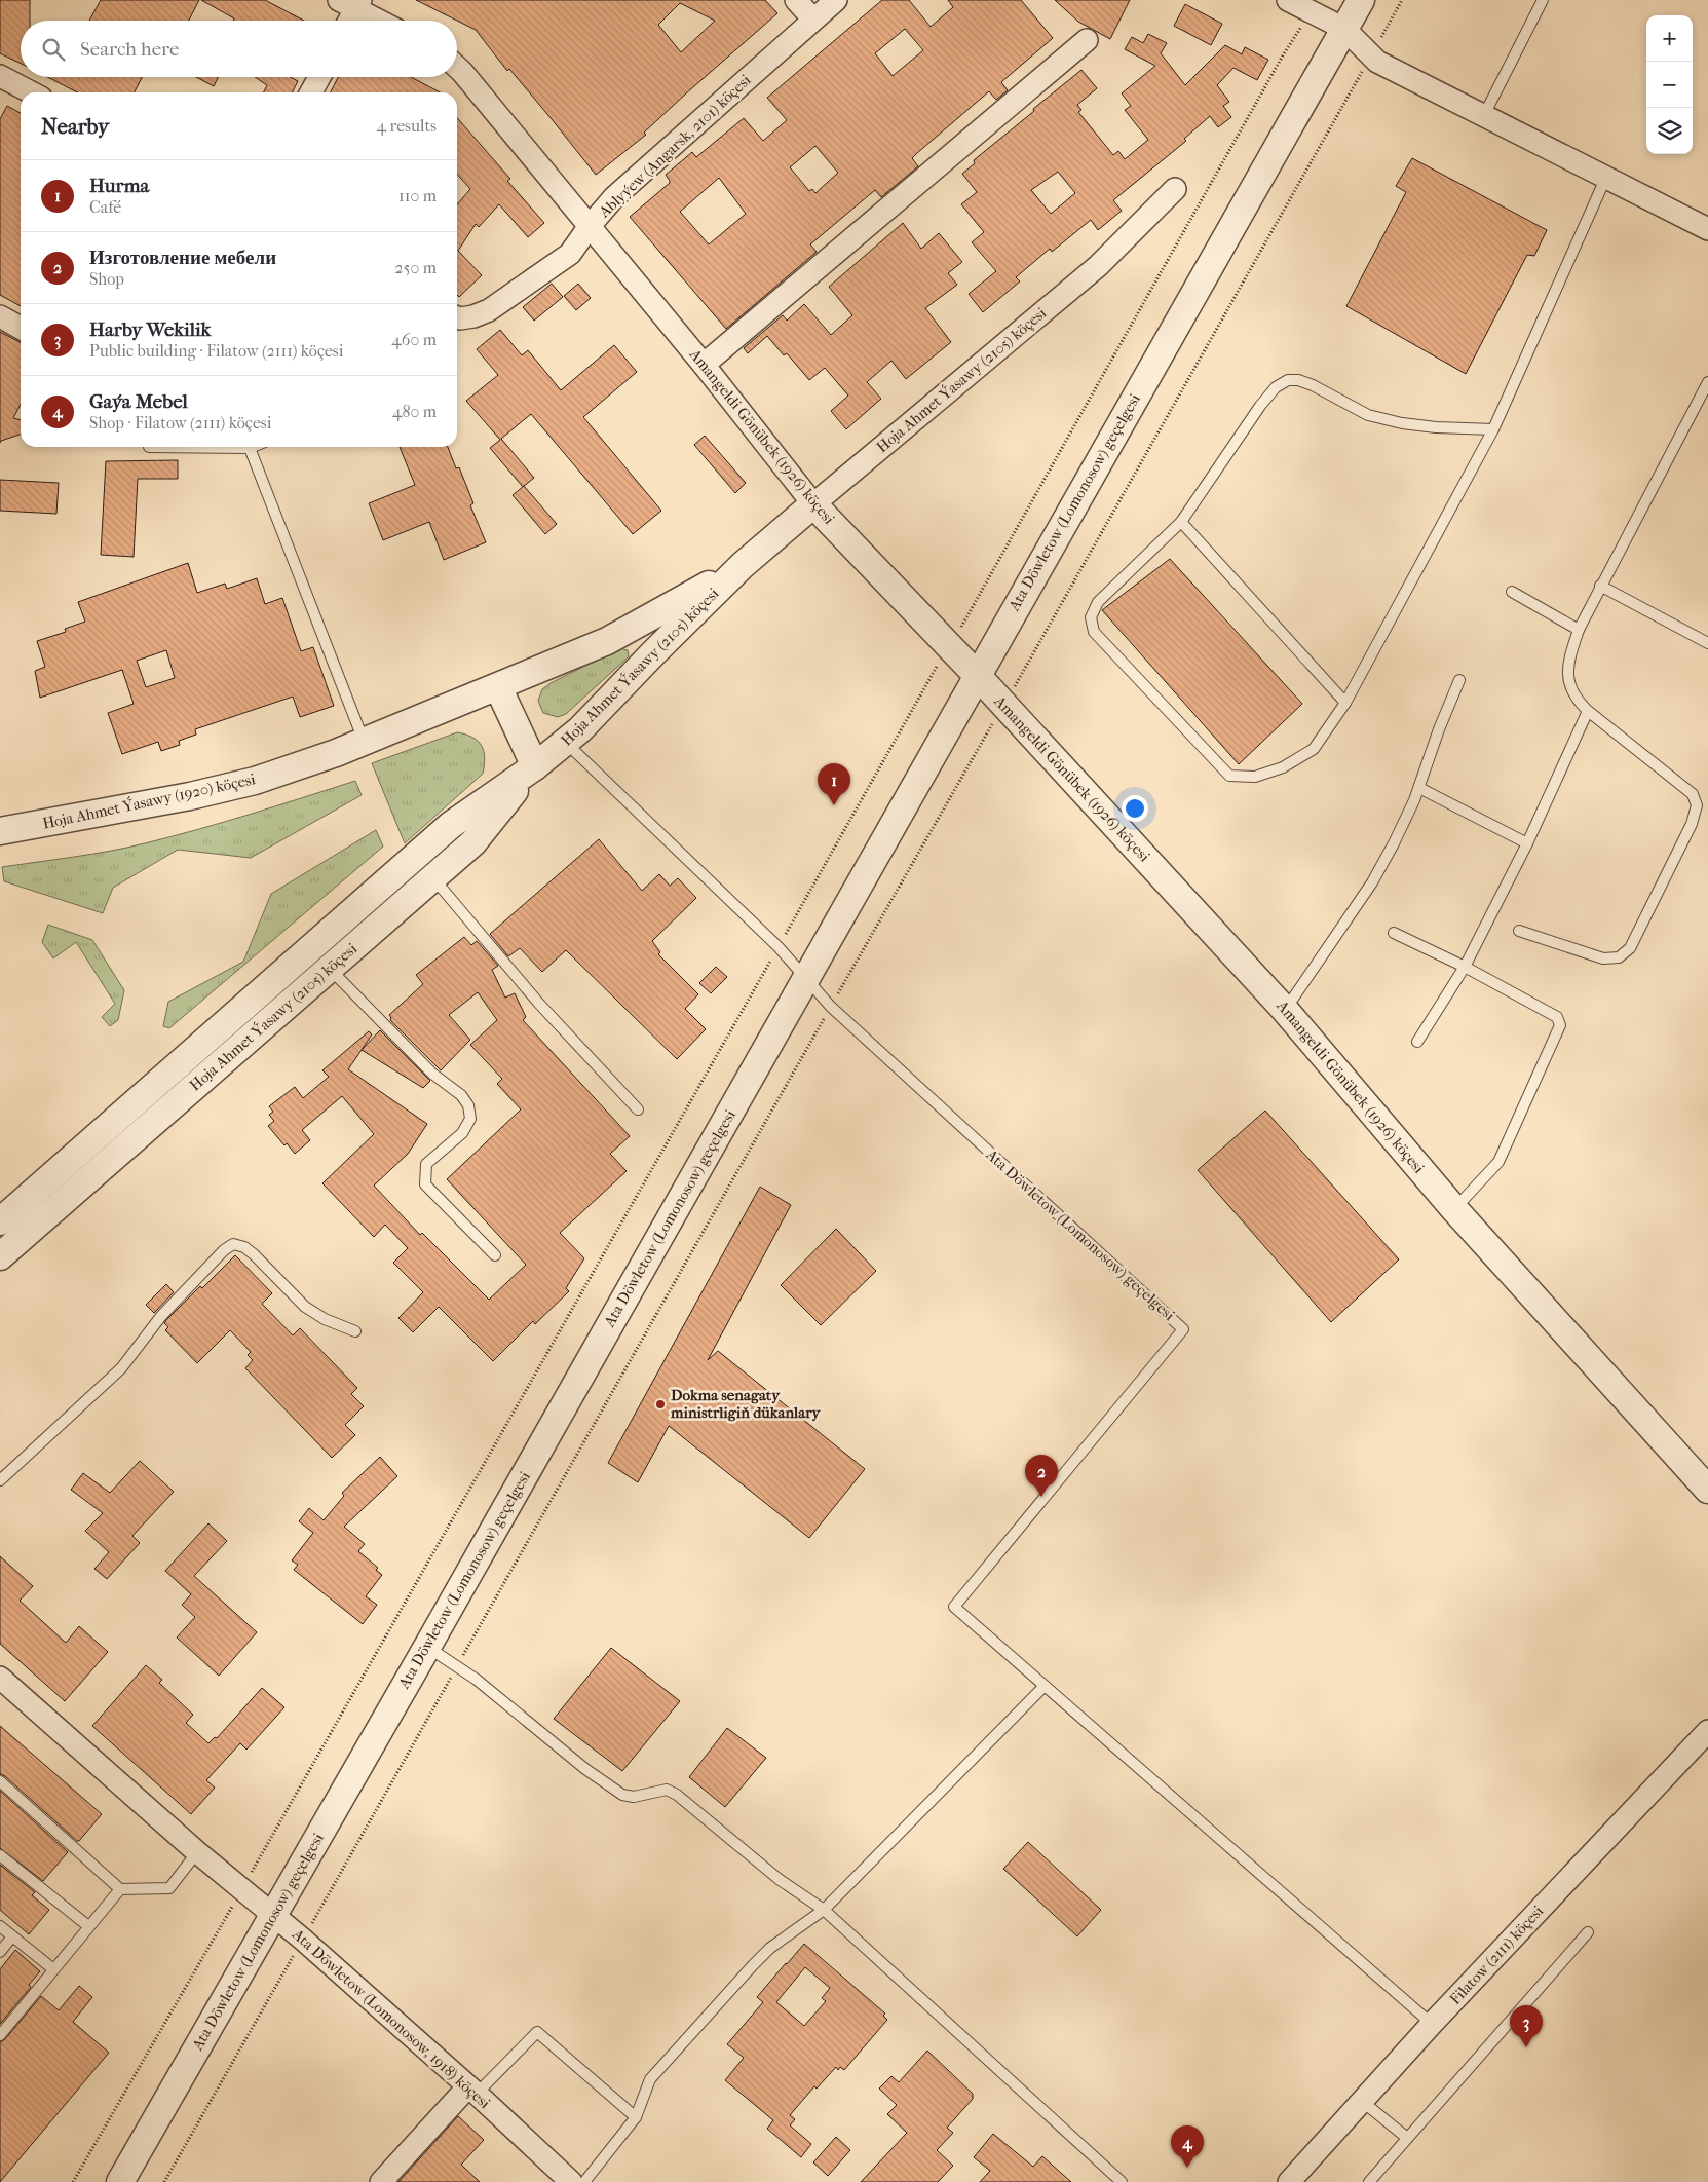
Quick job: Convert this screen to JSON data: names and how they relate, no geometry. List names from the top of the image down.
{
  "streets": {
    "street": [
      "Ablyýew (Angarsk, 2101) köçesi",
      "Hoja Ahmet Ýasawy (2105) köçesi",
      "Amangeldi Gönübek (1926) köçesi",
      "Ata Döwletow (Lomonosow) geçelgesi",
      "Hoja Ahmet Ýasawy (1920) köçesi",
      "Filatow (2111) köçesi",
      "Ata Döwletow (Lomonosow, 1918) köçesi"
    ]
  },
  "crossings": [
    ["Ablyýew (Angarsk, 2101) köçesi", "Amangeldi Gönübek (1926) köçesi"],
    ["Hoja Ahmet Ýasawy (2105) köçesi", "Amangeldi Gönübek (1926) köçesi"],
    ["Hoja Ahmet Ýasawy (2105) köçesi", "Hoja Ahmet Ýasawy (1920) köçesi"],
    ["Amangeldi Gönübek (1926) köçesi", "Ata Döwletow (Lomonosow) geçelgesi"],
    ["Ata Döwletow (Lomonosow) geçelgesi", "Ata Döwletow (Lomonosow, 1918) köçesi"]
  ],
  "places": ["Dokma senagaty ministrligiň dükanlary"],
  "page": {
    "map_buttons": ["+", "−"],
    "search": "Search here",
    "heading": ["Nearby", "4 results"],
    "list": [
      {
        "mark": "1",
        "name": "Hurma",
        "note": "Café",
        "value": "110 m"
      },
      {
        "mark": "2",
        "name": "Изготовление мебели",
        "note": "Shop",
        "value": "250 m"
      },
      {
        "mark": "3",
        "name": "Harby Wekilik",
        "note": "Public building · Filatow (2111) köçesi",
        "value": "460 m"
      },
      {
        "mark": "4",
        "name": "Gaýa Mebel",
        "note": "Shop · Filatow (2111) köçesi",
        "value": "480 m"
      }
    ],
    "pins": [
      "1",
      "2",
      "3",
      "4"
    ]
  }
}
